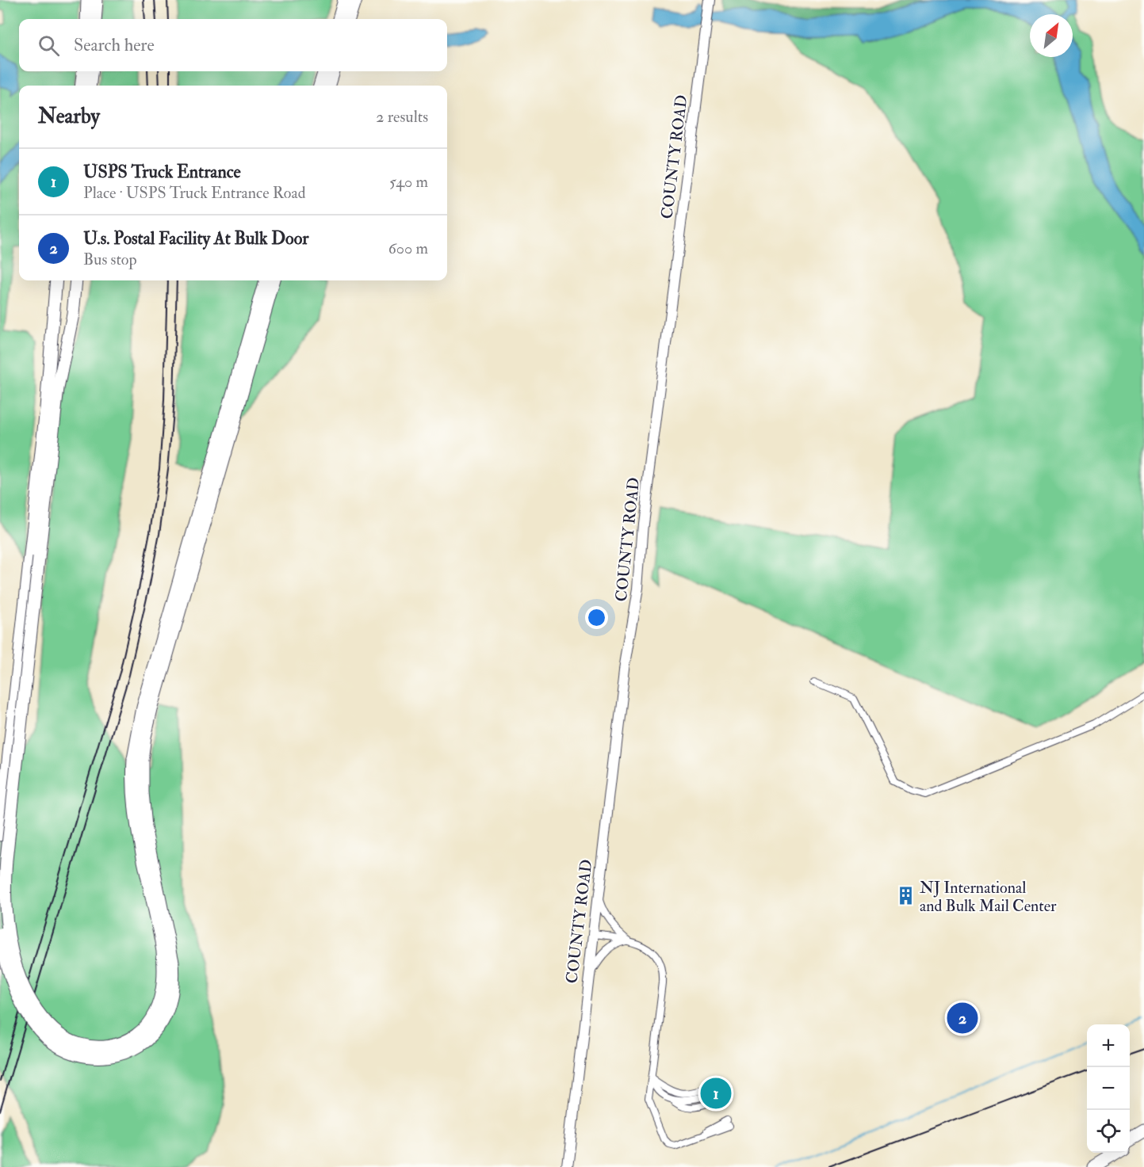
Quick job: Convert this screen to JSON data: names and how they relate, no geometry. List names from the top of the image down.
{
  "streets": {
    "main road": ["COUNTY ROAD"]
  },
  "places": {
    "building": ["NJ International and Bulk Mail Center"]
  },
  "north": "top right",
  "page": {
    "search": "Search here",
    "heading": ["Nearby", "2 results"],
    "list": [
      {
        "mark": "1",
        "name": "USPS Truck Entrance",
        "note": "Place · USPS Truck Entrance Road",
        "value": "540 m"
      },
      {
        "mark": "2",
        "name": "U.s. Postal Facility At Bulk Door",
        "note": "Bus stop",
        "value": "600 m"
      }
    ],
    "pins": ["2", "1"],
    "map_buttons": ["+", "−"]
  }
}
